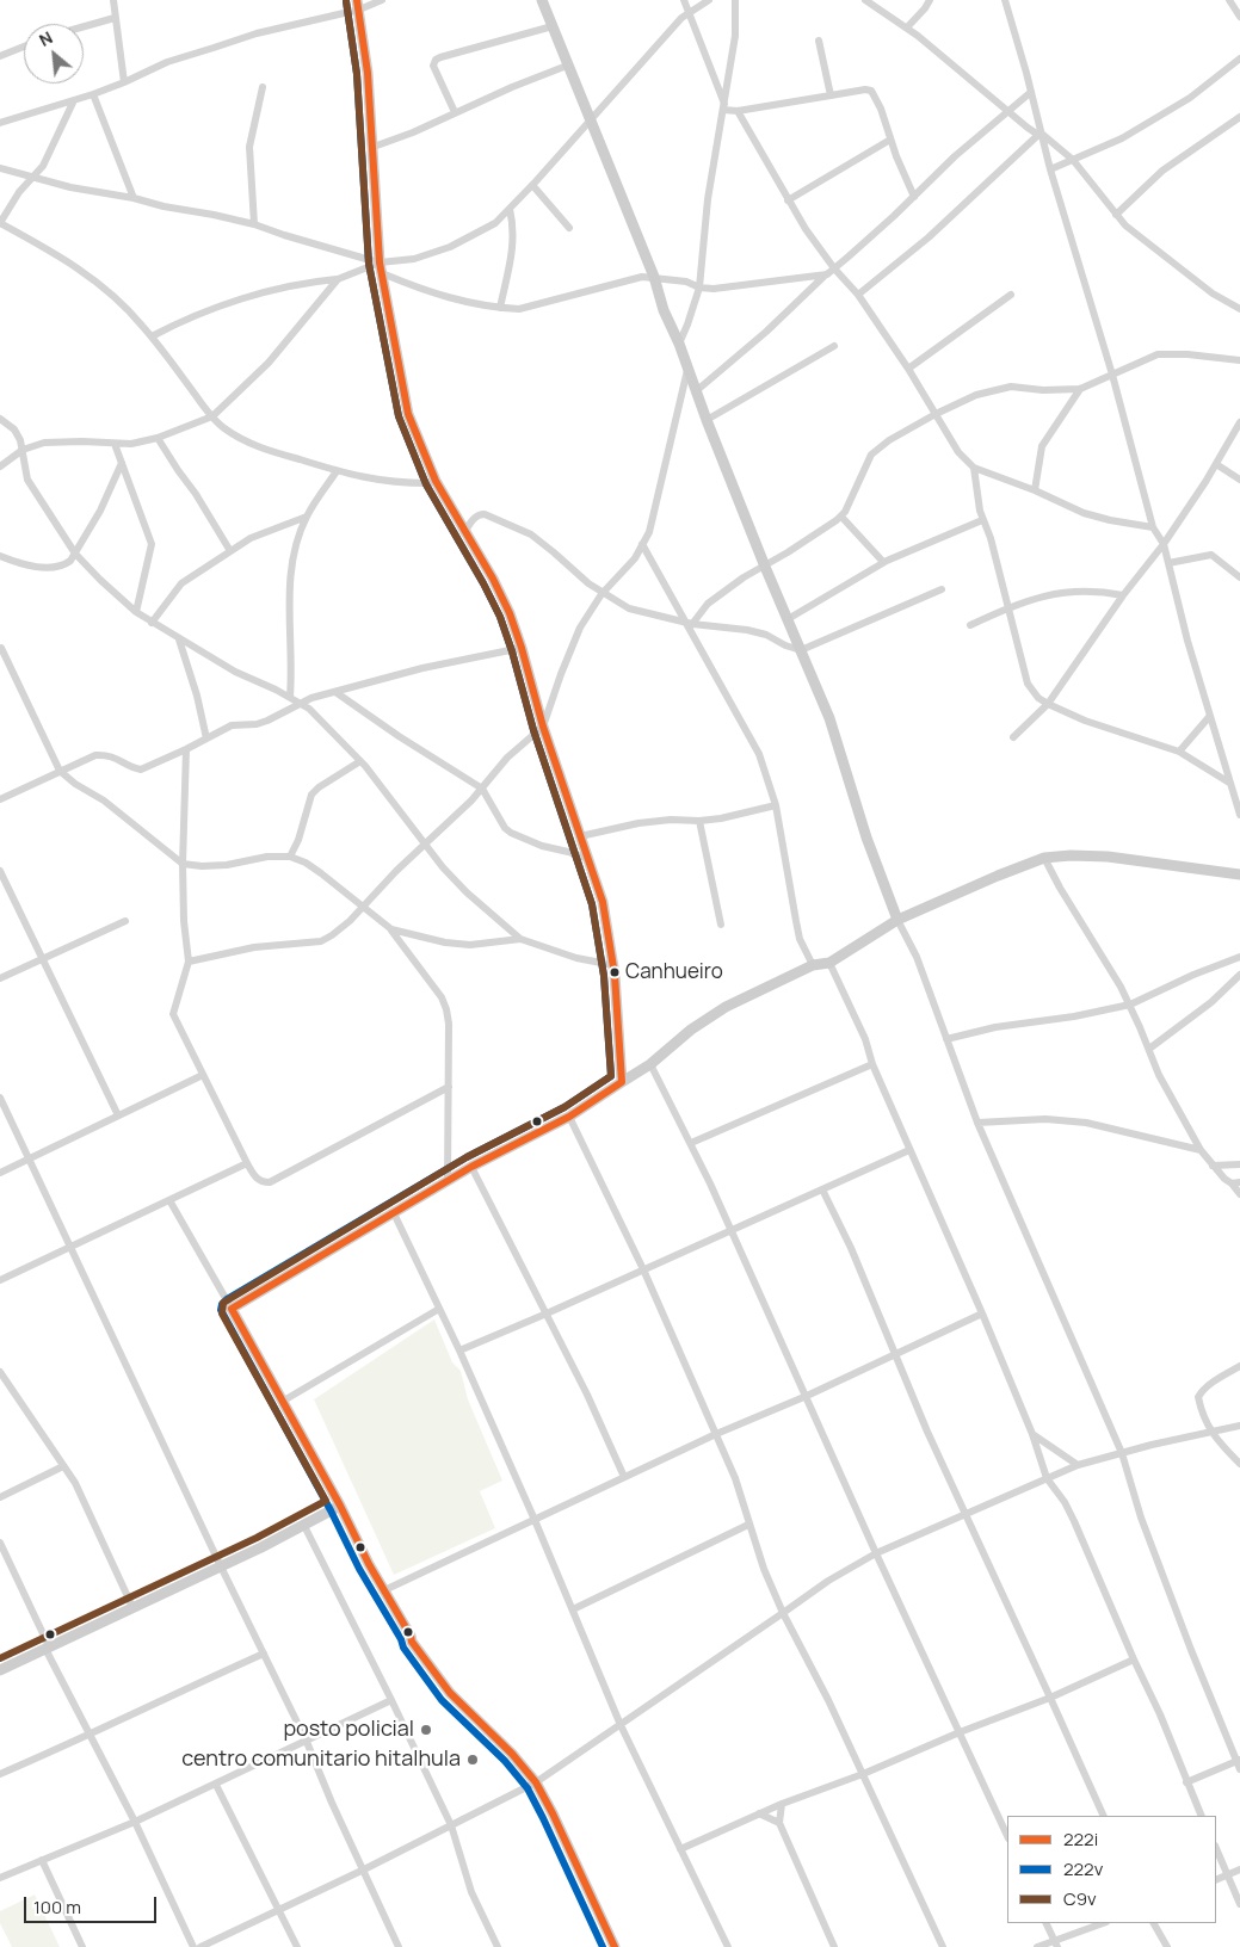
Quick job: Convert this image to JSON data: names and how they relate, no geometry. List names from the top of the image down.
{
  "places": ["Canhueiro", "posto policial", "centro comunitario hitalhula"],
  "lines": ["transit line 222i", "transit line 222v", "transit line C9v"],
  "legend": ["222i", "222v", "C9v"],
  "scale_bar": "100 m",
  "north": "top left"
}
